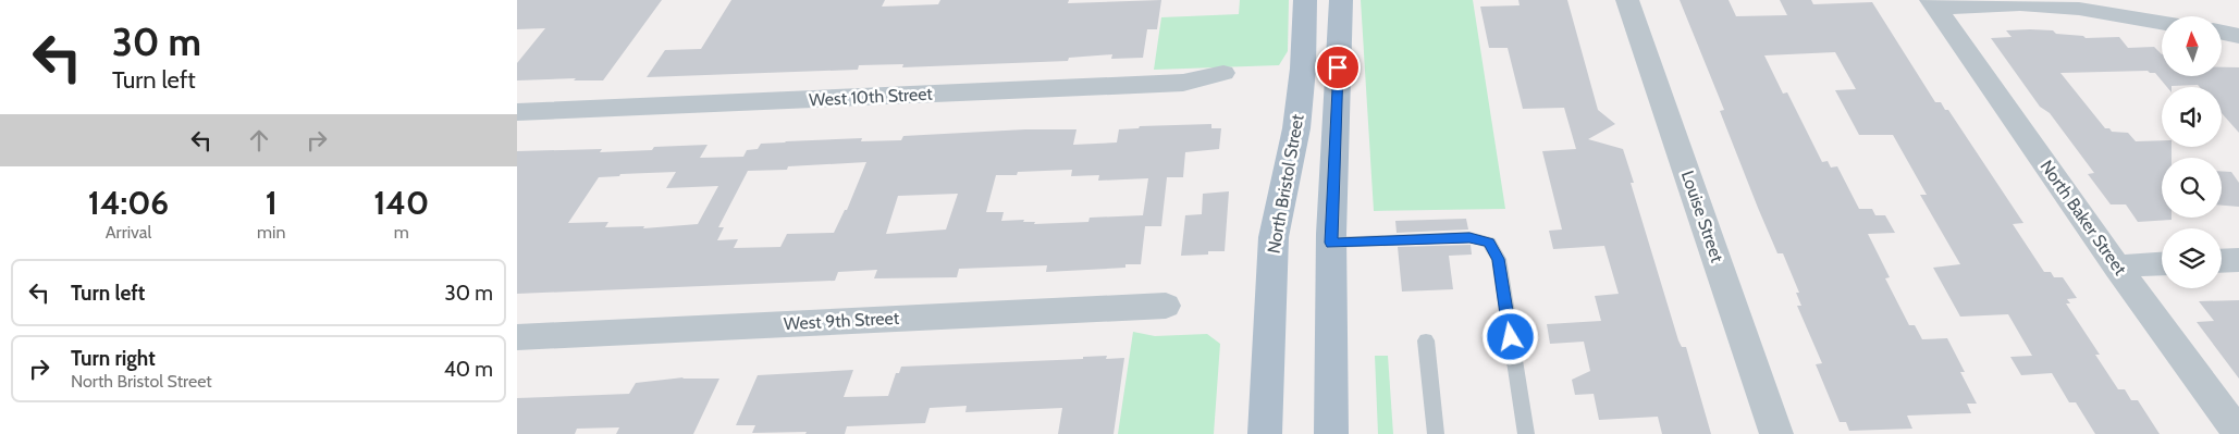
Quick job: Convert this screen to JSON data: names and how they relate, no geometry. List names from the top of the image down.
{
  "streets": {
    "main road": ["North Bristol Street"],
    "street": [
      "West 10th Street",
      "Louise Street",
      "North Baker Street",
      "West 9th Street"
    ]
  },
  "north": "top",
  "page": {
    "turn": ["30 m", "Turn left"],
    "eta": [
      "14:06",
      "Arrival",
      "1",
      "min",
      "140",
      "m"
    ],
    "list": [
      {
        "name": "Turn left",
        "value": "30 m"
      },
      {
        "name": "Turn right",
        "note": "North Bristol Street",
        "value": "40 m"
      }
    ]
  }
}
